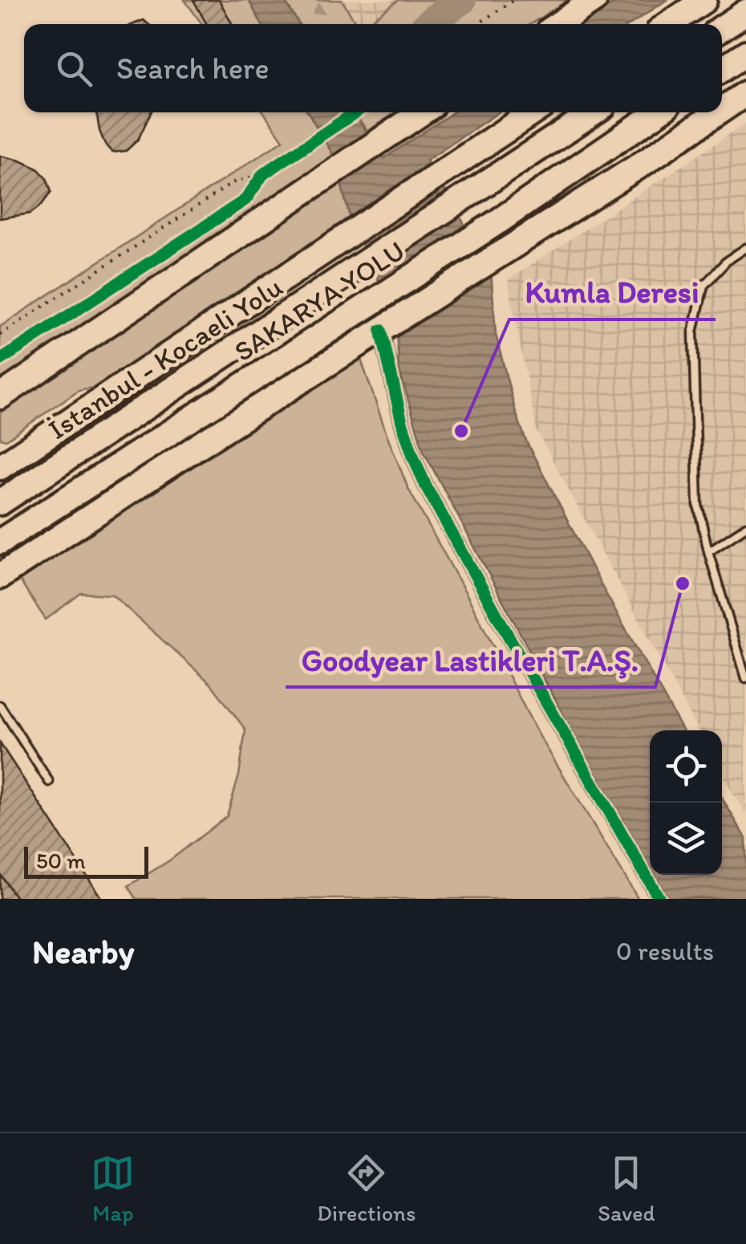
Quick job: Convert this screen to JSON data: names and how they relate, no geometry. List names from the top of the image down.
{
  "streets": {
    "highway": ["SAKARYA YOLU", "İstanbul - Kocaeli Yolu"]
  },
  "places": ["Kumla Deresi", "Goodyear Lastikleri T.A.Ş."],
  "scale_bar": "50 m",
  "page": {
    "search": "Search here",
    "scale": "50 m",
    "heading": ["Nearby", "0 results"],
    "nav": ["Map", "Directions", "Saved"]
  }
}
